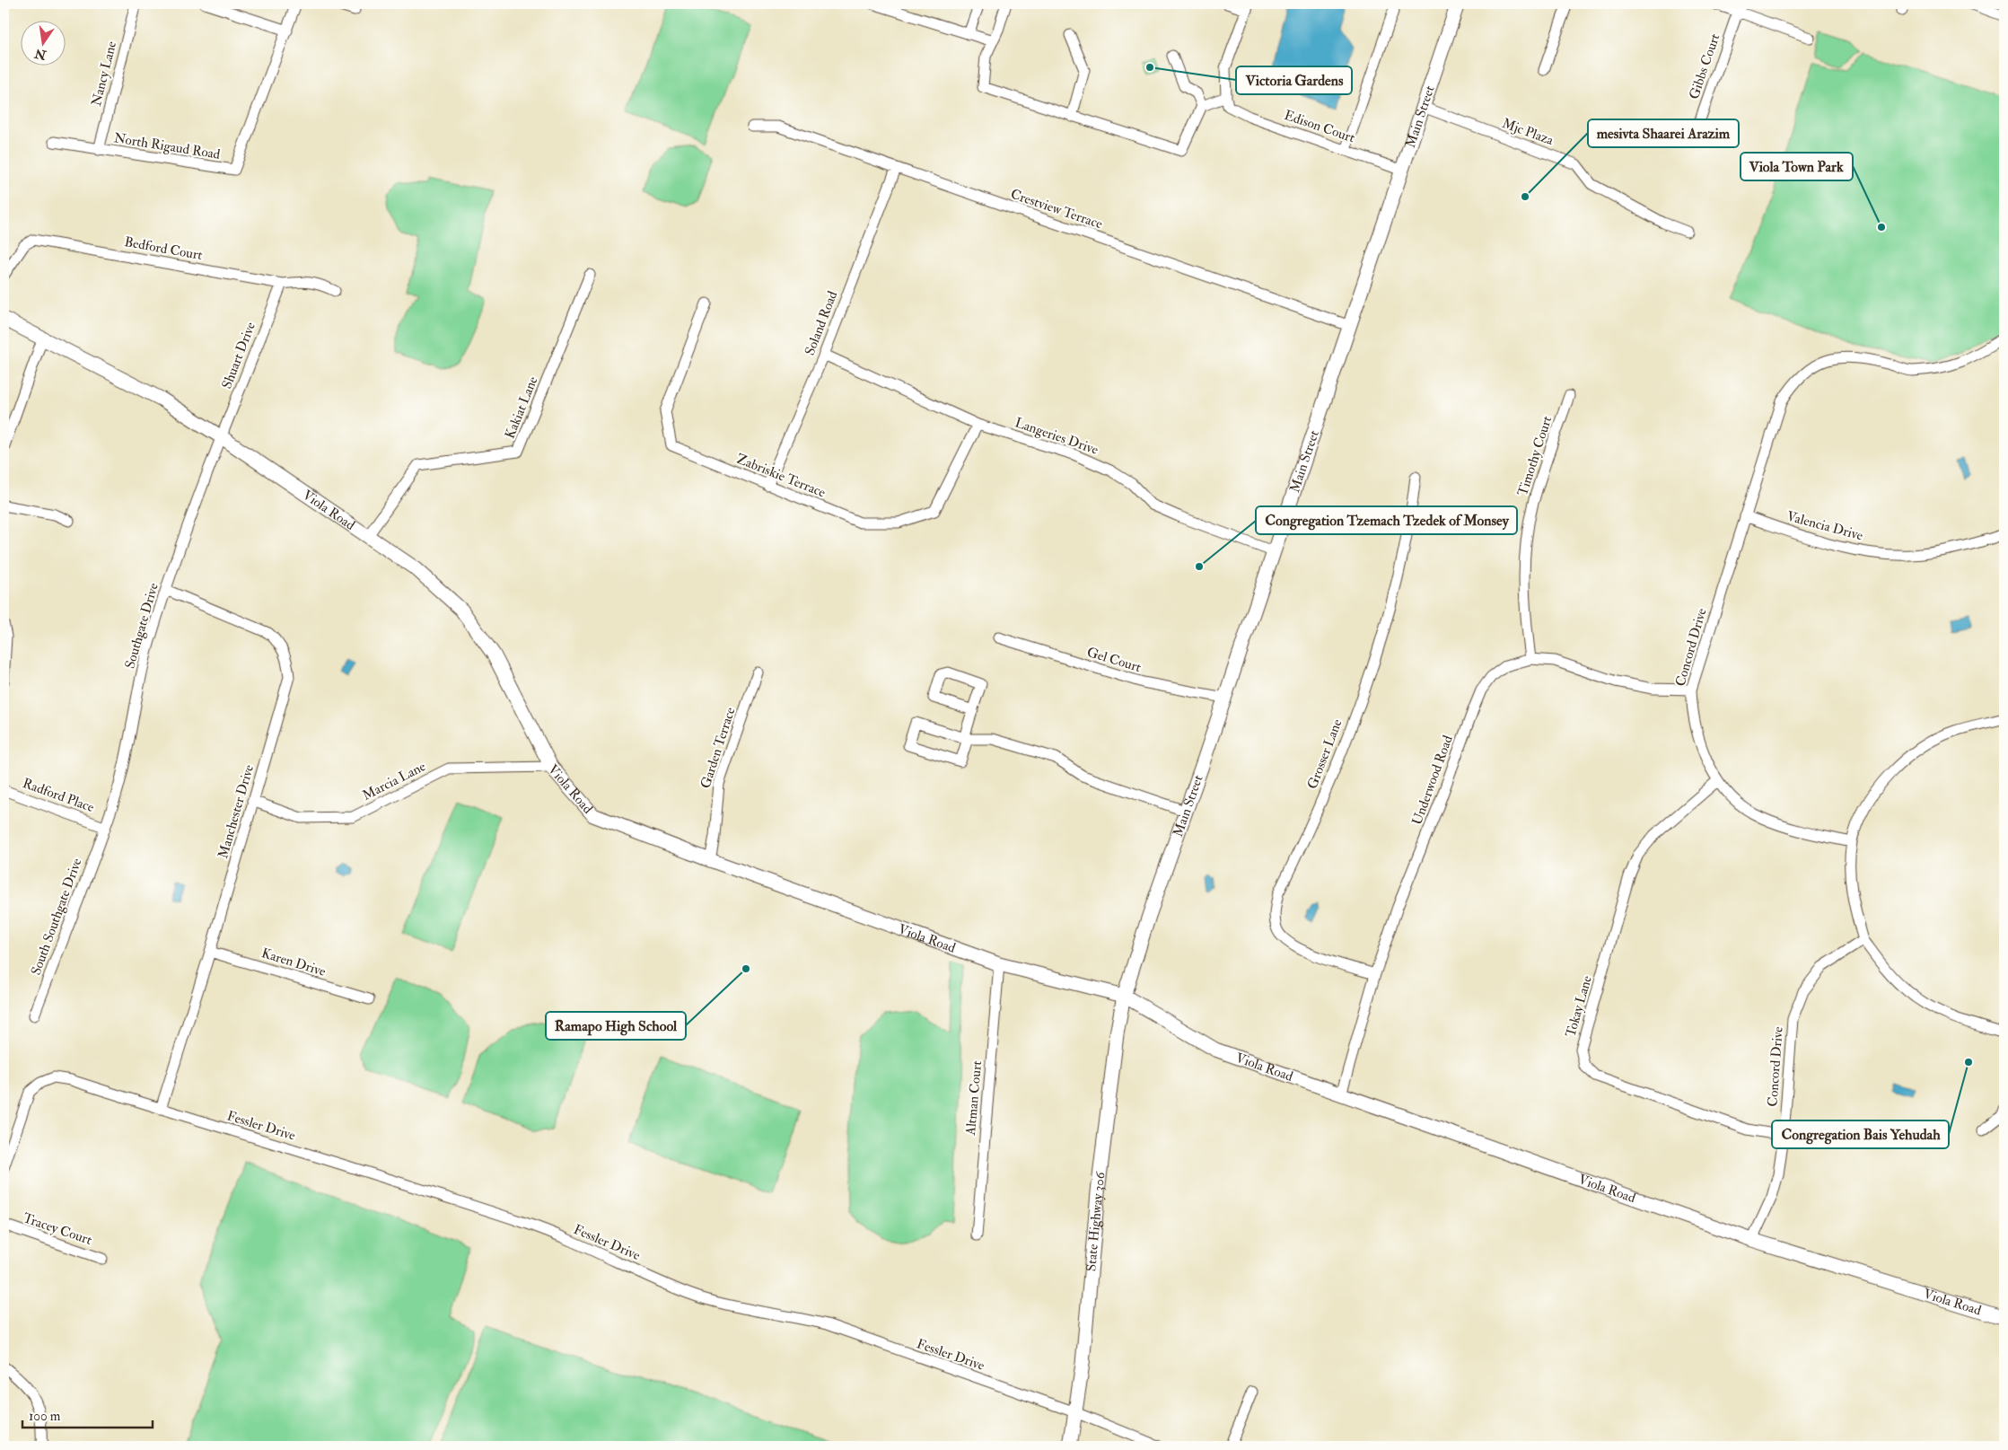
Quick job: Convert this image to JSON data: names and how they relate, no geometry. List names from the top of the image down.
{
  "streets": {
    "street": [
      "Gibbs Court",
      "Nancy Lane",
      "Main Street",
      "Edison Court",
      "Mjc Plaza",
      "North Rigaud Road",
      "Crestview Terrace",
      "Bedford Court",
      "Soland Road",
      "Shuart Drive",
      "Kakiat Lane",
      "Langeries Drive",
      "Timothy Court",
      "Zabriskie Terrace",
      "Viola Road",
      "Valencia Drive",
      "Southgate Drive",
      "Concord Drive",
      "Gel Court",
      "Garden Terrace",
      "Grosser Lane",
      "Underwood Road",
      "Marcia Lane",
      "Radford Place",
      "Manchester Drive",
      "South Southgate Drive",
      "Karen Drive",
      "Tokay Lane",
      "Altman Court",
      "Fessler Drive",
      "State Highway 306",
      "Tracey Court"
    ]
  },
  "crossings": [
    ["Nancy Lane", "North Rigaud Road"],
    ["Main Street", "Edison Court"],
    ["Main Street", "Mjc Plaza"],
    ["Main Street", "Crestview Terrace"],
    ["Main Street", "Langeries Drive"],
    ["Main Street", "Viola Road"],
    ["Main Street", "Gel Court"],
    ["Main Street", "State Highway 306"],
    ["Crestview Terrace", "Soland Road"],
    ["Bedford Court", "Shuart Drive"],
    ["Soland Road", "Langeries Drive"],
    ["Soland Road", "Zabriskie Terrace"],
    ["Shuart Drive", "Viola Road"],
    ["Shuart Drive", "Southgate Drive"],
    ["Kakiat Lane", "Viola Road"],
    ["Langeries Drive", "Zabriskie Terrace"],
    ["Timothy Court", "Underwood Road"],
    ["Viola Road", "Southgate Drive"],
    ["Viola Road", "Concord Drive"],
    ["Viola Road", "Garden Terrace"],
    ["Viola Road", "Underwood Road"],
    ["Viola Road", "Marcia Lane"],
    ["Viola Road", "Altman Court"],
    ["Viola Road", "State Highway 306"],
    ["Valencia Drive", "Concord Drive"],
    ["Southgate Drive", "Radford Place"],
    ["Southgate Drive", "Manchester Drive"],
    ["Southgate Drive", "South Southgate Drive"],
    ["Concord Drive", "Underwood Road"],
    ["Concord Drive", "Tokay Lane"],
    ["Grosser Lane", "Underwood Road"],
    ["Marcia Lane", "Manchester Drive"],
    ["Radford Place", "South Southgate Drive"],
    ["Manchester Drive", "Karen Drive"],
    ["Manchester Drive", "Fessler Drive"],
    ["Fessler Drive", "State Highway 306"]
  ],
  "places": [
    "Victoria Gardens",
    "mesivta Shaarei Arazim",
    "Viola Town Park",
    "Congregation Tzemach Tzedek of Monsey",
    "Ramapo High School",
    "Congregation Bais Yehudah"
  ],
  "scale_bar": "100 m",
  "north": "bottom"
}
